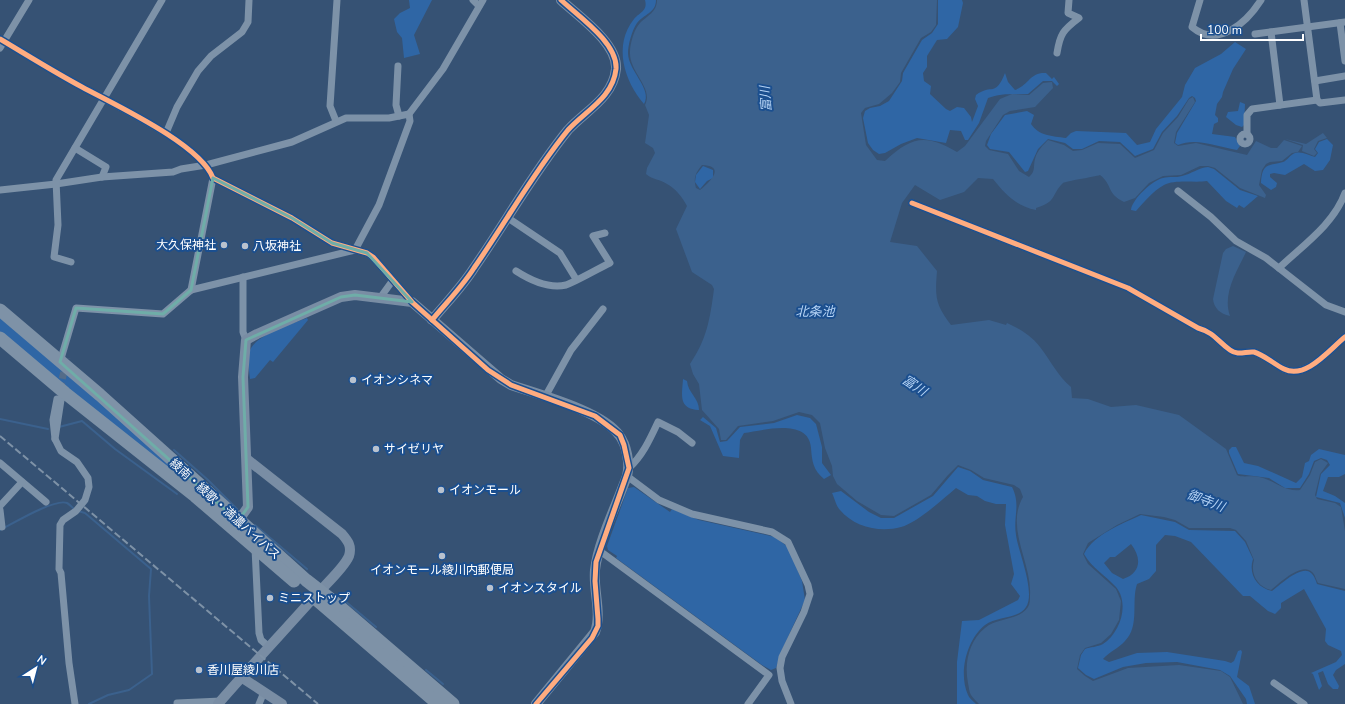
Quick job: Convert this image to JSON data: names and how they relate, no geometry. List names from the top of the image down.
{
  "streets": {
    "highway": ["綾南・綾歌・満濃バイパス"]
  },
  "water": ["富川", "北条池", "御寺川"],
  "places": [
    "大久保神社",
    "八坂神社",
    "イオンシネマ",
    "サイゼリヤ",
    "イオンモール",
    "イオンモール綾川内郵便局",
    "イオンスタイル",
    "ミニストップ",
    "香川屋綾川店"
  ],
  "scale_bar": "100 m",
  "north": "top right"
}
